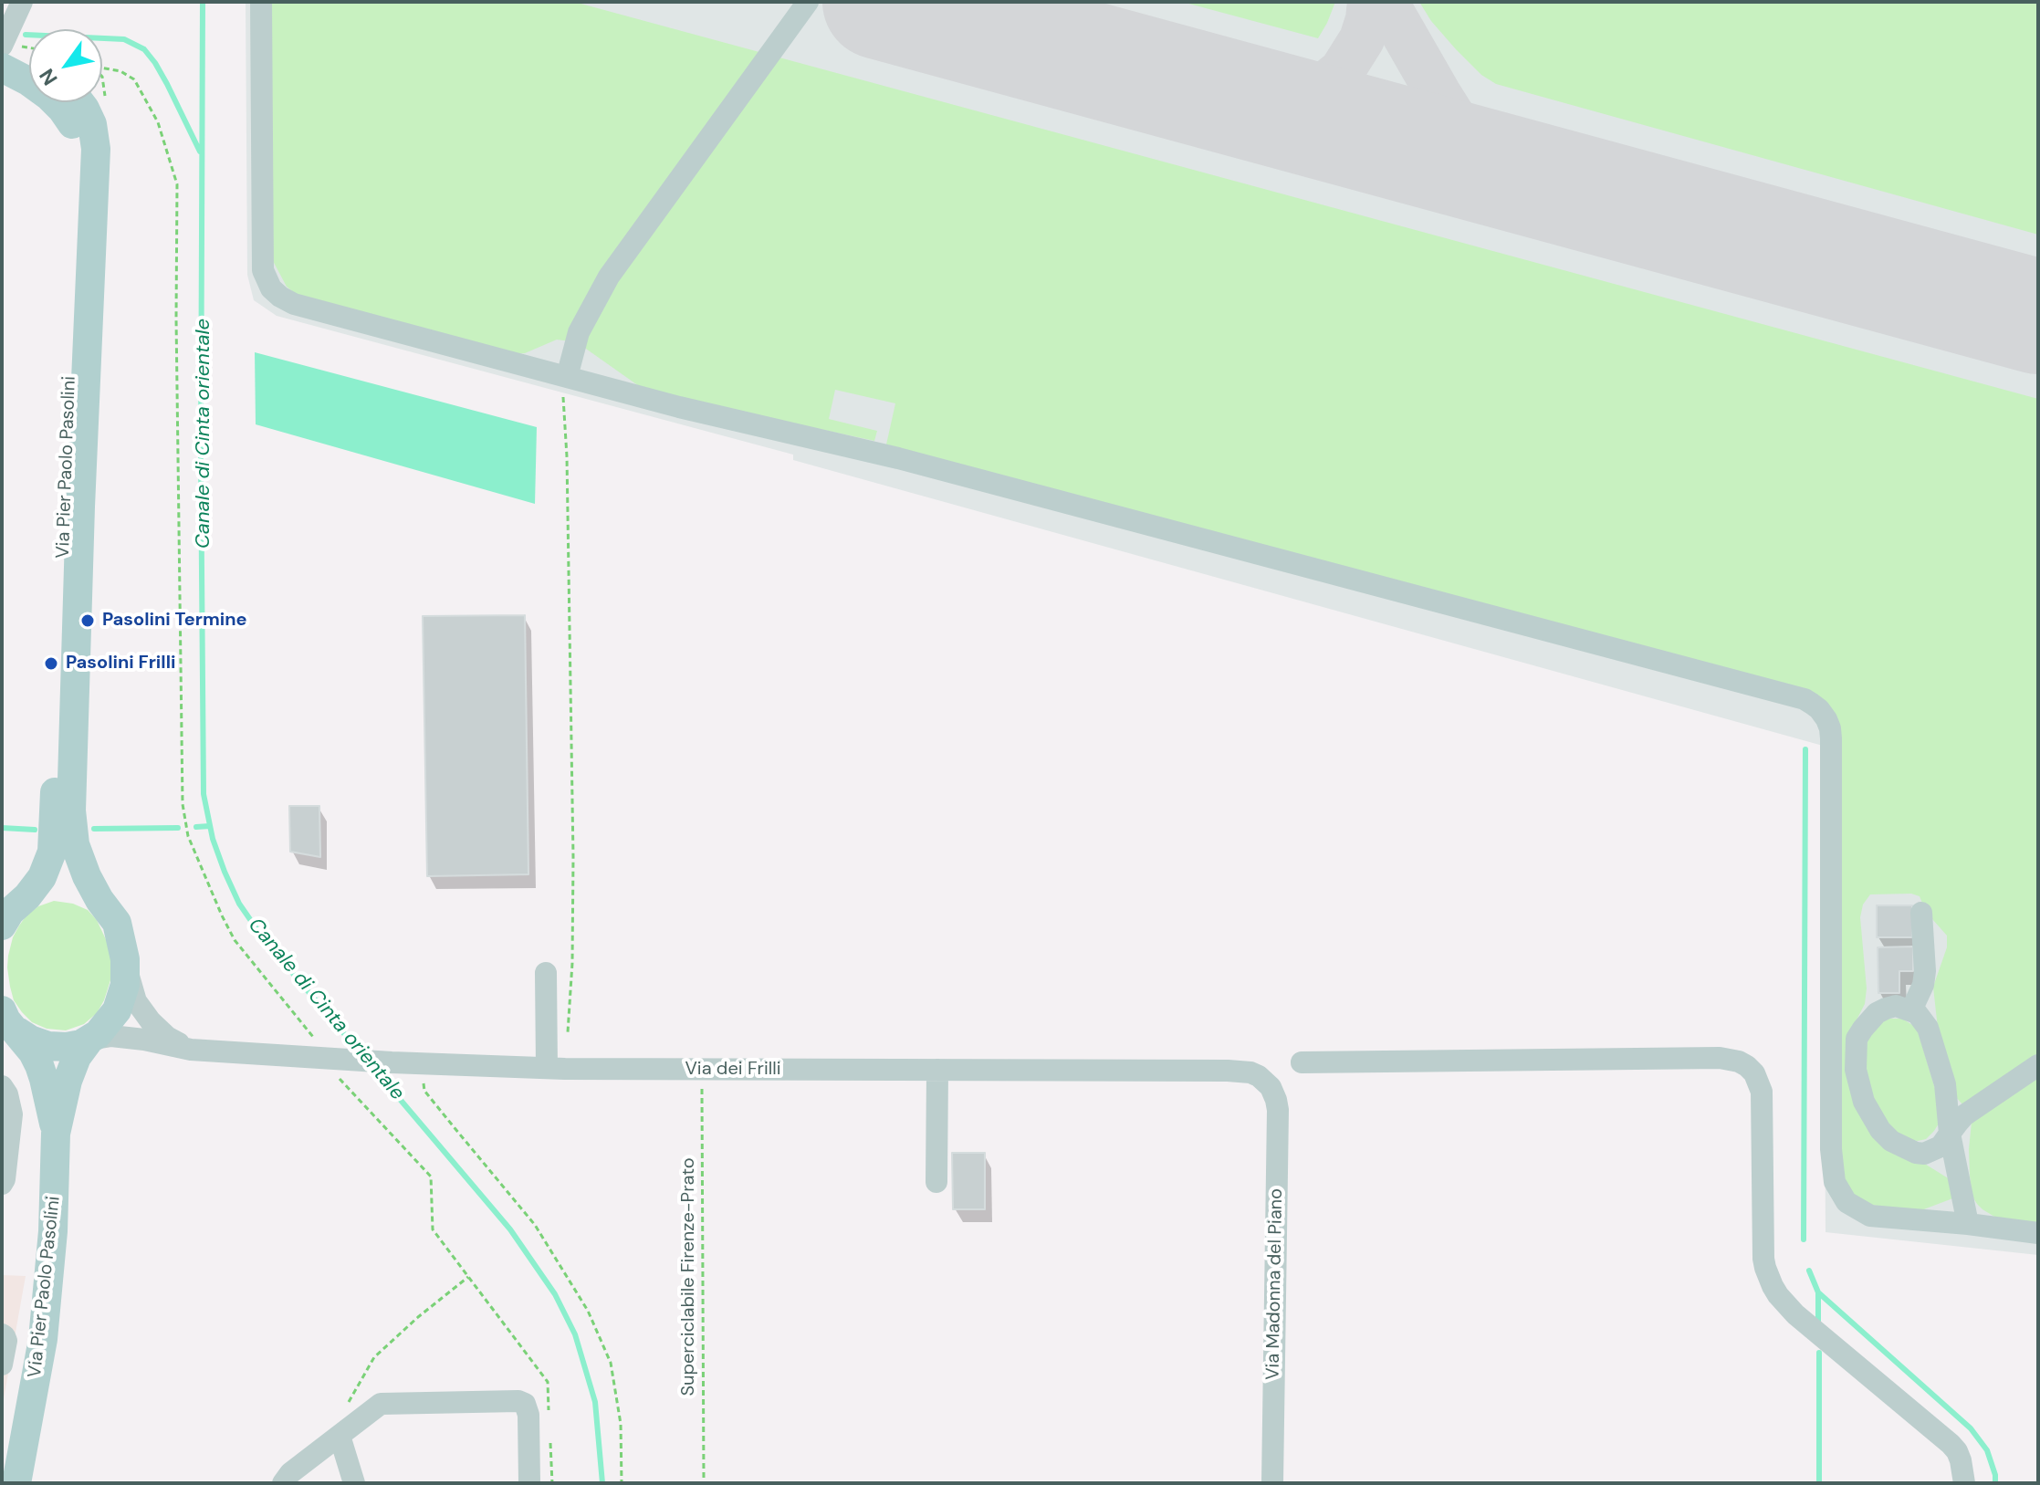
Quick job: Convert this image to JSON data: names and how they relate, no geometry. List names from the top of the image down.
{
  "streets": {
    "main road": ["Via Pier Paolo Pasolini"],
    "street": ["Via dei Frilli", "Via Madonna del Piano"],
    "path": ["Superciclabile Firenze-Prato"]
  },
  "crossings": [
    ["Via Pier Paolo Pasolini", "Via dei Frilli"],
    ["Via dei Frilli", "Superciclabile Firenze-Prato"],
    ["Via dei Frilli", "Via Madonna del Piano"]
  ],
  "water": ["Canale di Cinta orientale"],
  "places": ["Pasolini Termine", "Pasolini Frilli"],
  "north": "bottom left"
}
